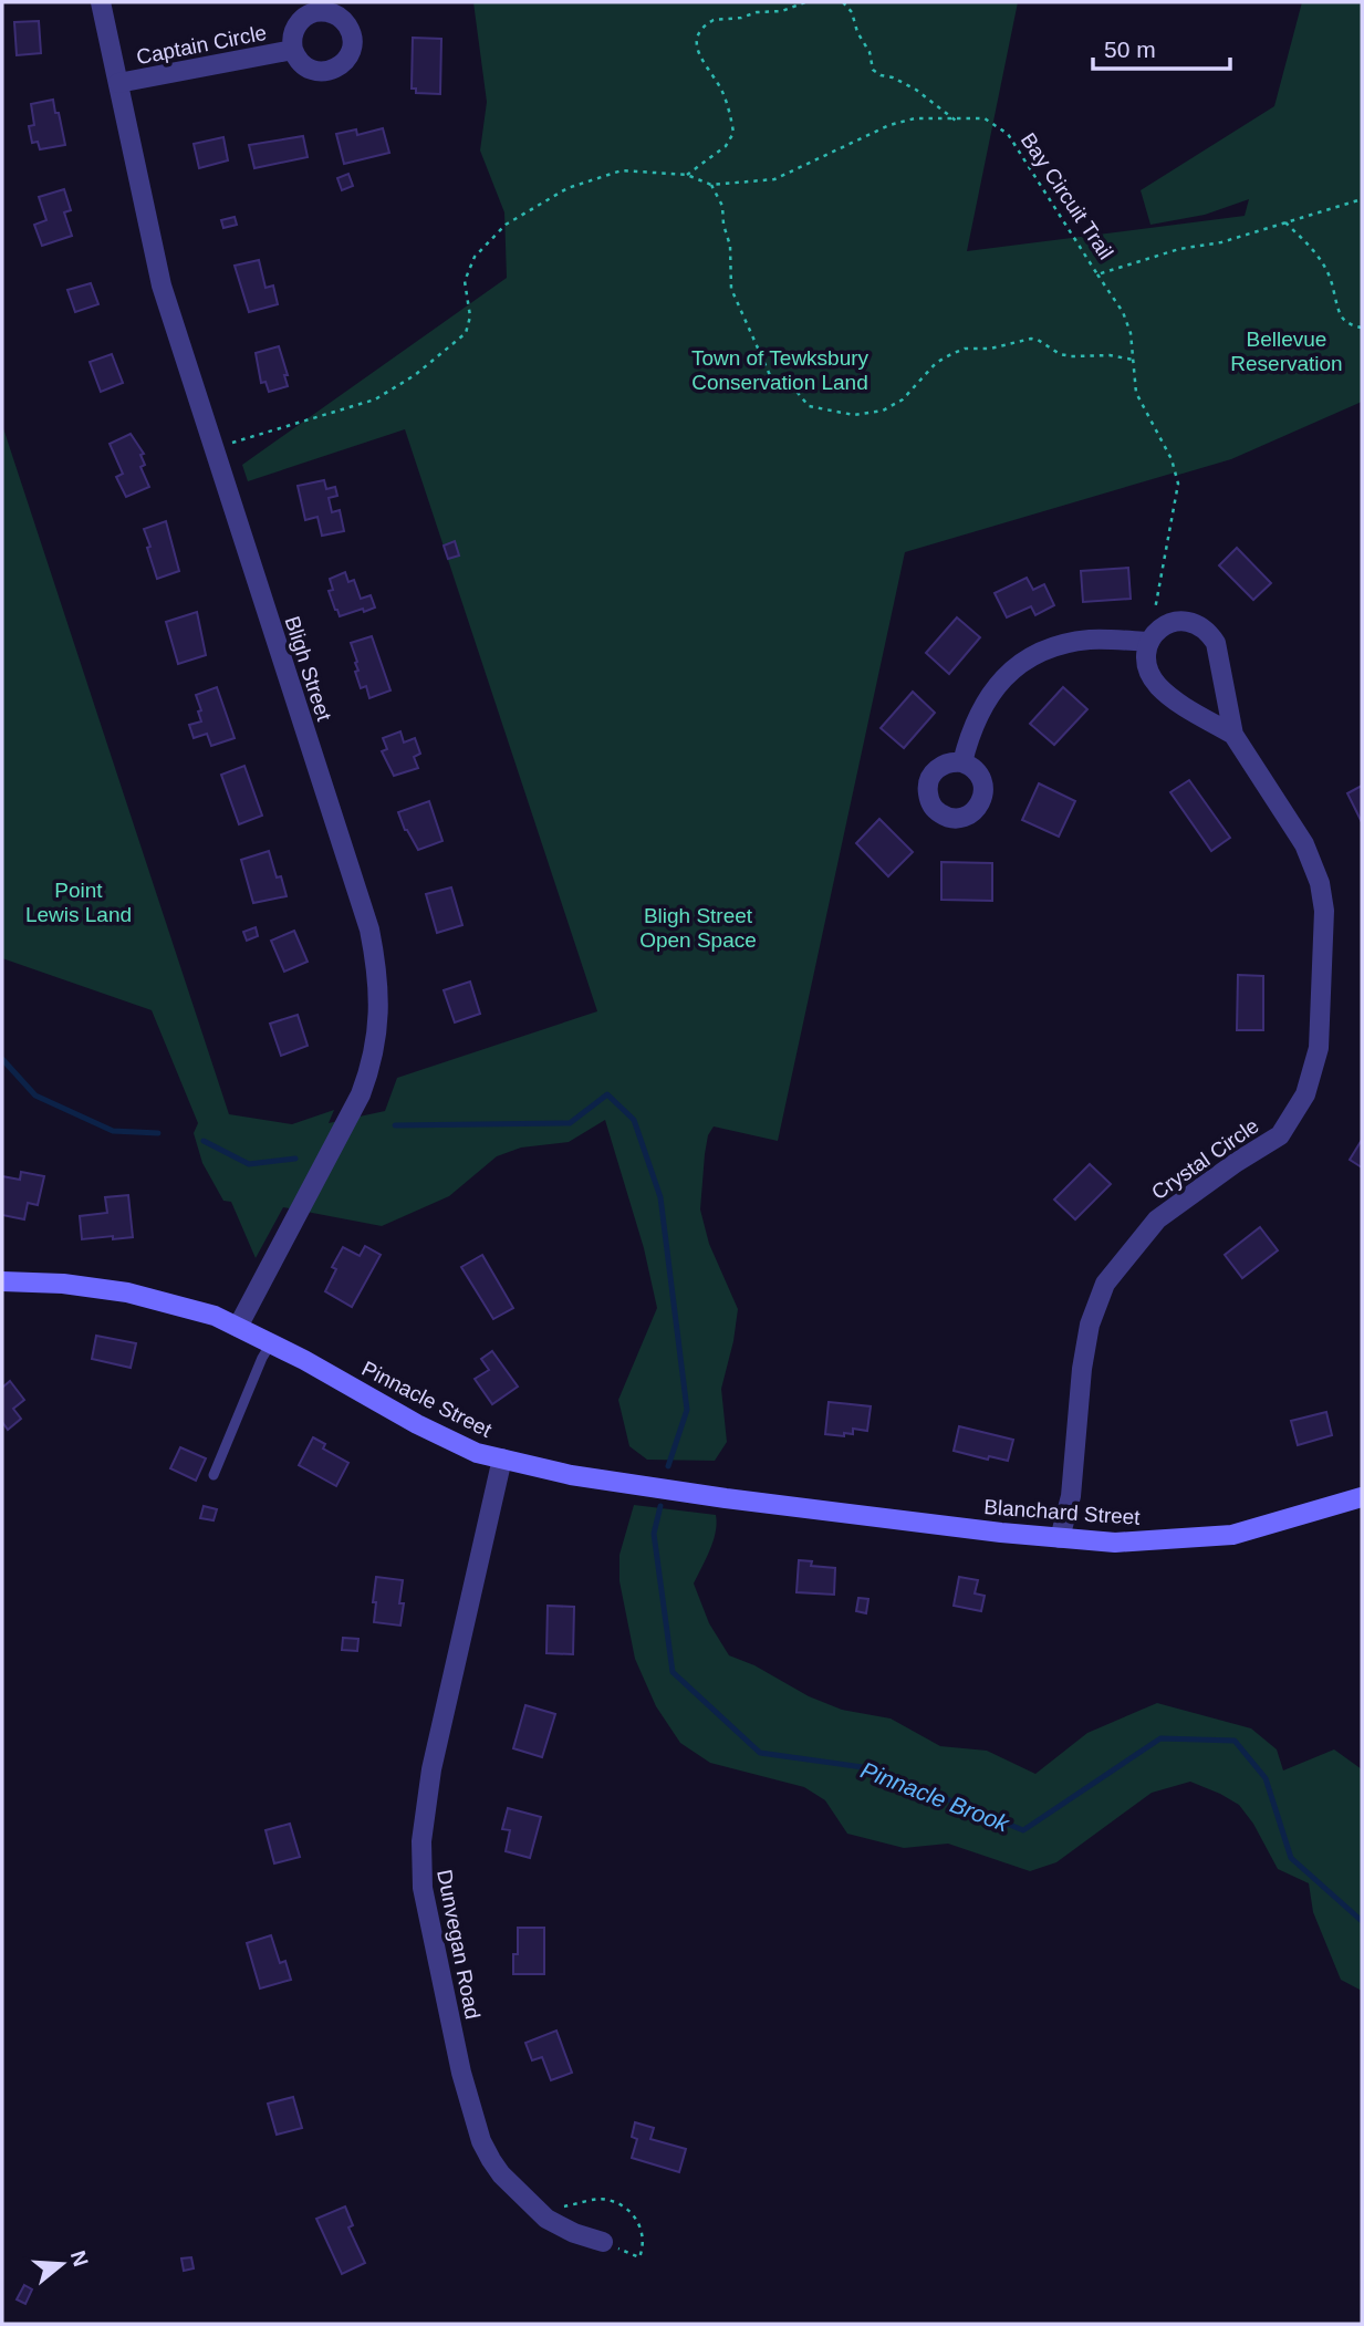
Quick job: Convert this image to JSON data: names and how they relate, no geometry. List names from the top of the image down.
{
  "streets": {
    "street": [
      "Captain Circle",
      "Bligh Street",
      "Crystal Circle",
      "Pinnacle Street",
      "Blanchard Street",
      "Dunvegan Road"
    ],
    "path": ["Bay Circuit Trail"]
  },
  "crossings": [
    ["Captain Circle", "Bligh Street"],
    ["Bligh Street", "Pinnacle Street"],
    ["Crystal Circle", "Blanchard Street"],
    ["Pinnacle Street", "Blanchard Street"],
    ["Pinnacle Street", "Dunvegan Road"]
  ],
  "water": ["Pinnacle Brook"],
  "parks": [
    "Bellevue Reservation",
    "Town of Tewksbury Conservation Land",
    "Point Lewis Land",
    "Bligh Street Open Space"
  ],
  "scale_bar": "50 m",
  "north": "right"
}
